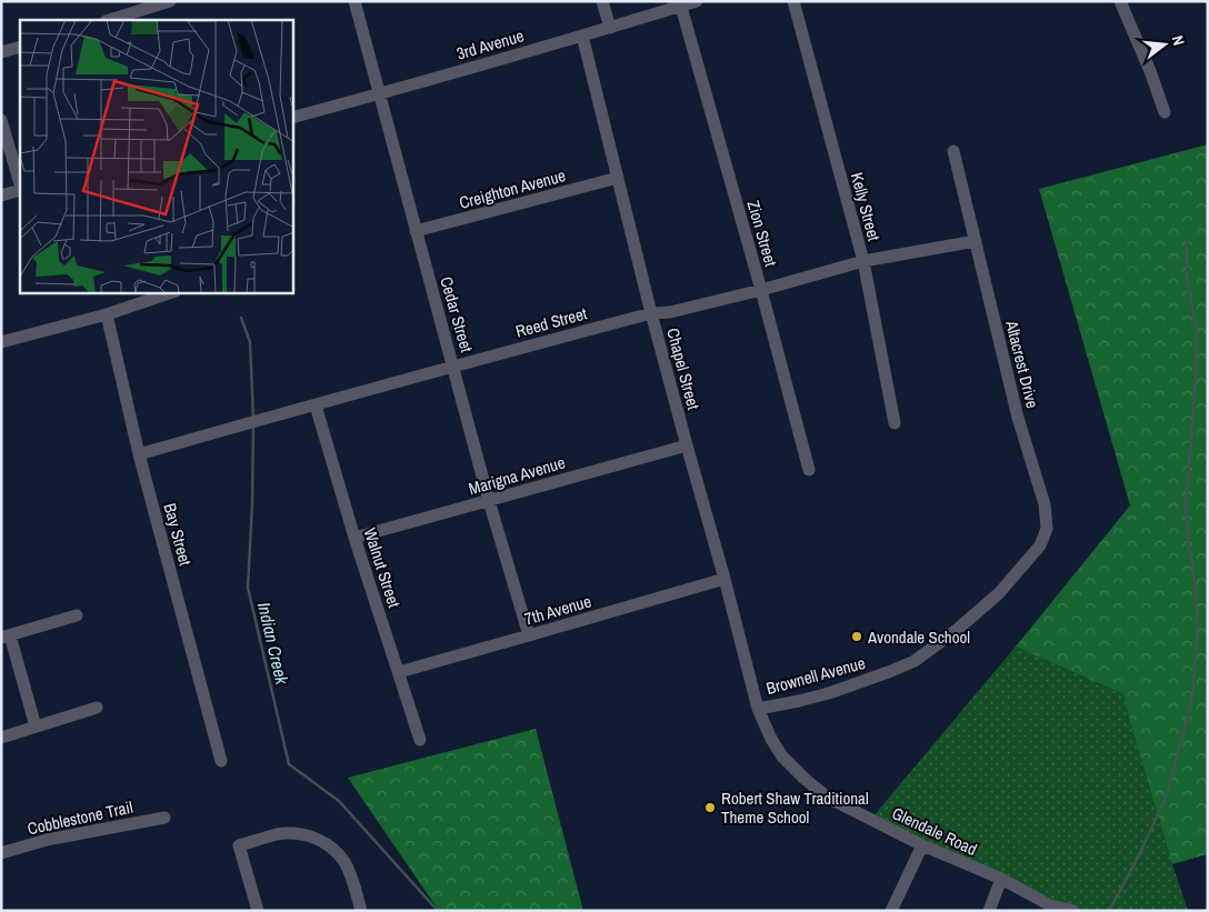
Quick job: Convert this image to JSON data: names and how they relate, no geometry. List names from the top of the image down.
{
  "streets": {
    "street": [
      "3rd Avenue",
      "Creighton Avenue",
      "Kelly Street",
      "Zion Street",
      "Cedar Street",
      "Reed Street",
      "Altacrest Drive",
      "Chapel Street",
      "Marigna Avenue",
      "Bay Street",
      "Walnut Street",
      "7th Avenue",
      "Brownell Avenue",
      "Cobblestone Trail",
      "Glendale Road"
    ]
  },
  "crossings": [
    ["3rd Avenue", "Zion Street"],
    ["3rd Avenue", "Cedar Street"],
    ["3rd Avenue", "Chapel Street"],
    ["Creighton Avenue", "Cedar Street"],
    ["Creighton Avenue", "Chapel Street"],
    ["Kelly Street", "Reed Street"],
    ["Zion Street", "Reed Street"],
    ["Cedar Street", "Reed Street"],
    ["Cedar Street", "Marigna Avenue"],
    ["Cedar Street", "7th Avenue"],
    ["Reed Street", "Altacrest Drive"],
    ["Reed Street", "Chapel Street"],
    ["Reed Street", "Bay Street"],
    ["Reed Street", "Walnut Street"],
    ["Altacrest Drive", "Brownell Avenue"],
    ["Chapel Street", "Marigna Avenue"],
    ["Chapel Street", "7th Avenue"],
    ["Chapel Street", "Brownell Avenue"],
    ["Chapel Street", "Glendale Road"],
    ["Marigna Avenue", "Walnut Street"],
    ["Walnut Street", "7th Avenue"],
    ["Brownell Avenue", "Glendale Road"]
  ],
  "water": ["Indian Creek"],
  "places": ["Avondale School", "Robert Shaw Traditional Theme School"],
  "north": "right"
}
